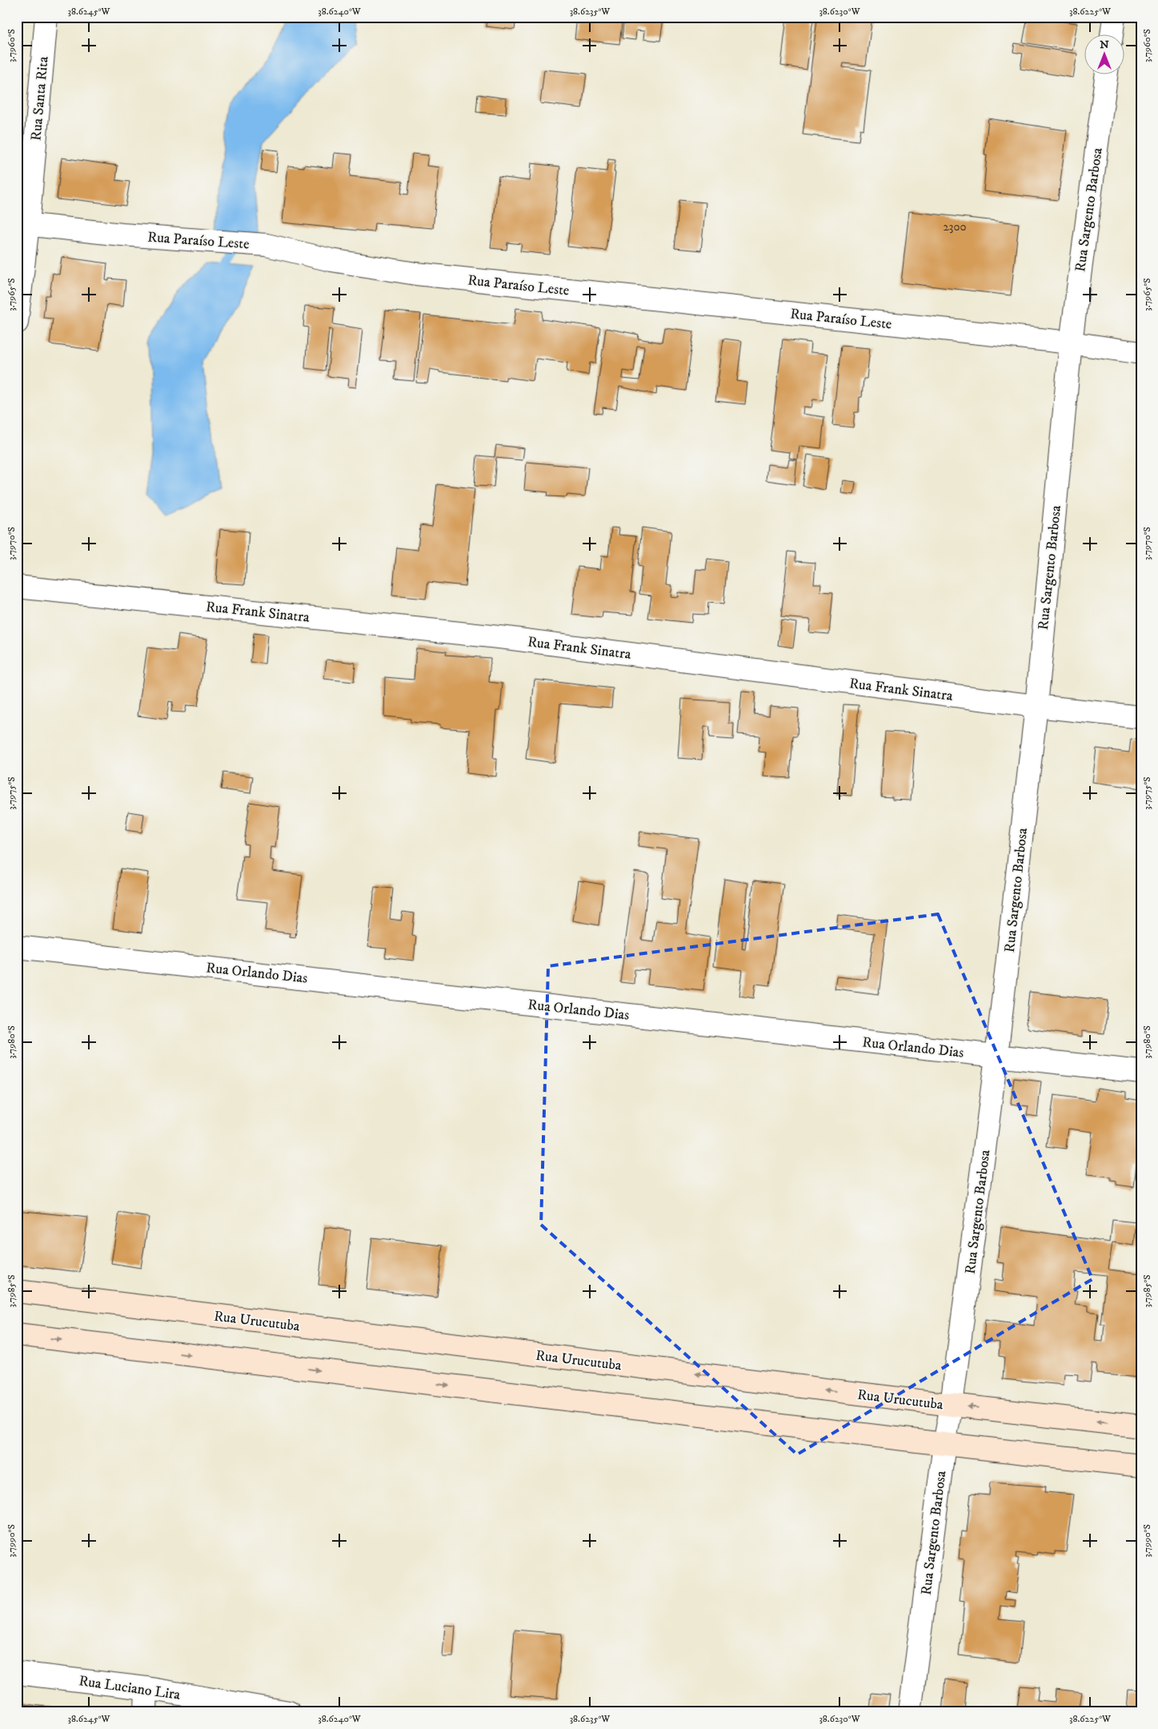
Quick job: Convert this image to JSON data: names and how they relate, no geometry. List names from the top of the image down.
{
  "streets": {
    "street": [
      "Rua Santa Rita",
      "Rua Sargento Barbosa",
      "Rua Paraíso Leste",
      "Rua Frank Sinatra",
      "Rua Orlando Dias",
      "Rua Urucutuba",
      "Rua Luciano Lira"
    ]
  },
  "crossings": [
    ["Rua Santa Rita", "Rua Paraíso Leste"],
    ["Rua Sargento Barbosa", "Rua Paraíso Leste"],
    ["Rua Sargento Barbosa", "Rua Frank Sinatra"],
    ["Rua Sargento Barbosa", "Rua Orlando Dias"],
    ["Rua Sargento Barbosa", "Rua Urucutuba"]
  ],
  "house_numbers": ["2300"],
  "north": "top",
  "coordinates": [
    "38.6245°W",
    "38.6240°W",
    "38.6235°W",
    "38.6230°W",
    "38.6225°W",
    "3.7960°S",
    "3.7965°S",
    "3.7970°S",
    "3.7975°S",
    "3.7980°S",
    "3.7985°S",
    "3.7990°S"
  ]
}
